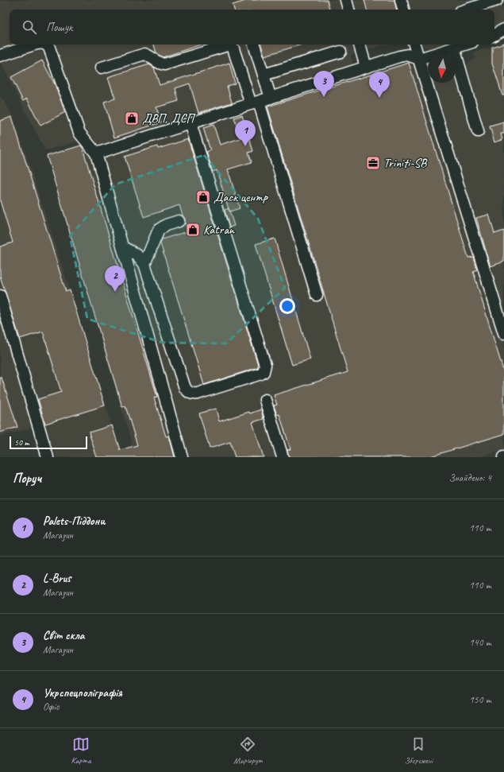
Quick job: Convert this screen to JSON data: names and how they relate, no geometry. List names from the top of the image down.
{
  "places": {
    "shop": ["ДВП, ДСП", "Даск центр", "Katran"],
    "office": ["Triniti-SB"]
  },
  "scale_bar": "50 m",
  "north": "bottom",
  "page": {
    "search": "Пошук",
    "pins": [
      "3",
      "4",
      "1",
      "2"
    ],
    "scale": "50 m",
    "heading": ["Поруч", "Знайдено: 4"],
    "list": [
      {
        "mark": "1",
        "name": "Palets-Піддони",
        "note": "Магазин",
        "value": "110 m"
      },
      {
        "mark": "2",
        "name": "L-Brus",
        "note": "Магазин",
        "value": "110 m"
      },
      {
        "mark": "3",
        "name": "Світ скла",
        "note": "Магазин",
        "value": "140 m"
      },
      {
        "mark": "4",
        "name": "Укрспецполіграфія",
        "note": "Офіс",
        "value": "150 m"
      }
    ],
    "nav": ["Карта", "Маршрут", "Збережені"]
  }
}
